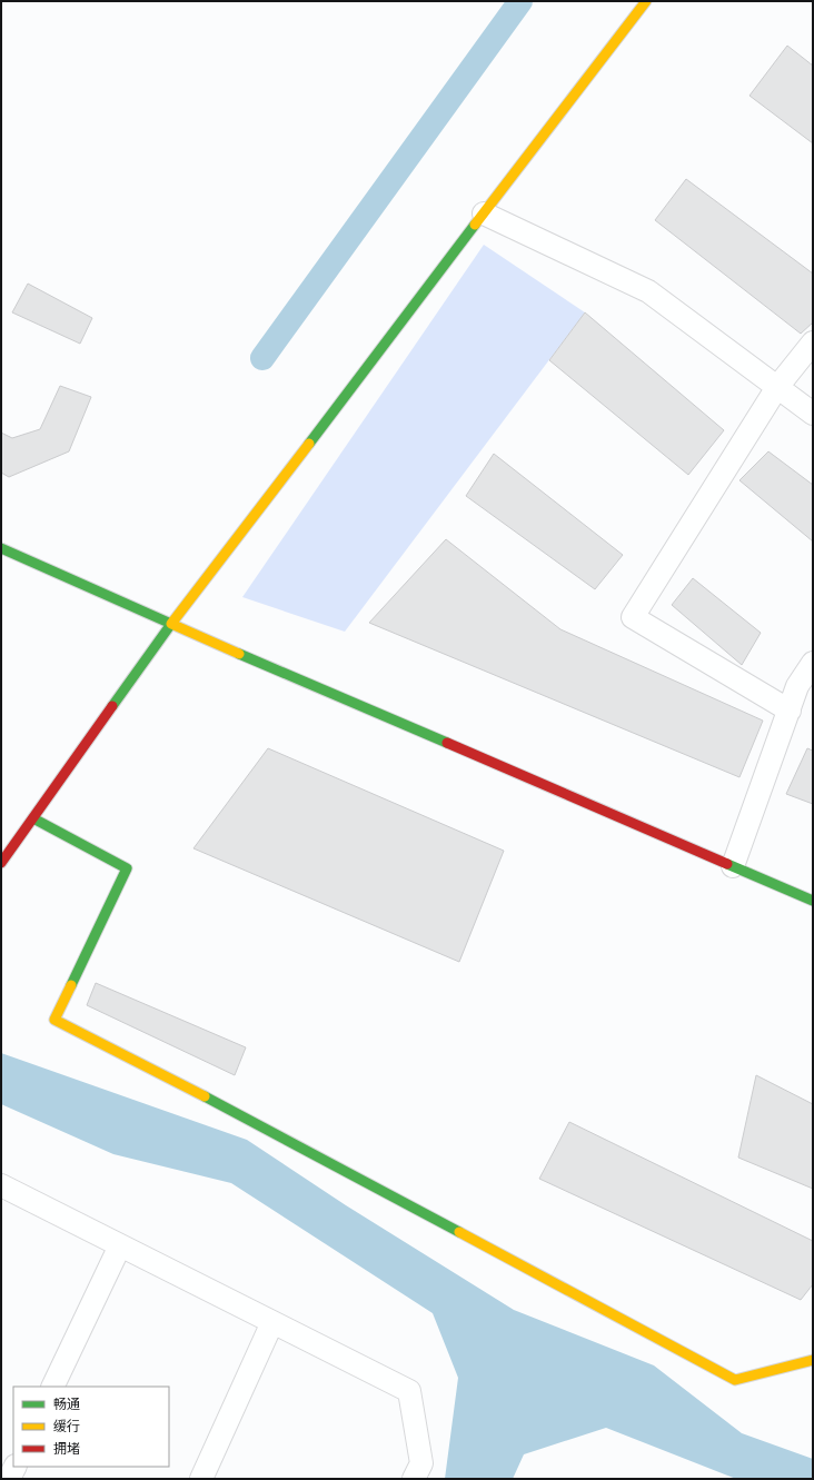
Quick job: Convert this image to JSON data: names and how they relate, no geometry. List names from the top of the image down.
{
  "legend": ["畅通", "缓行", "拥堵"]
}
